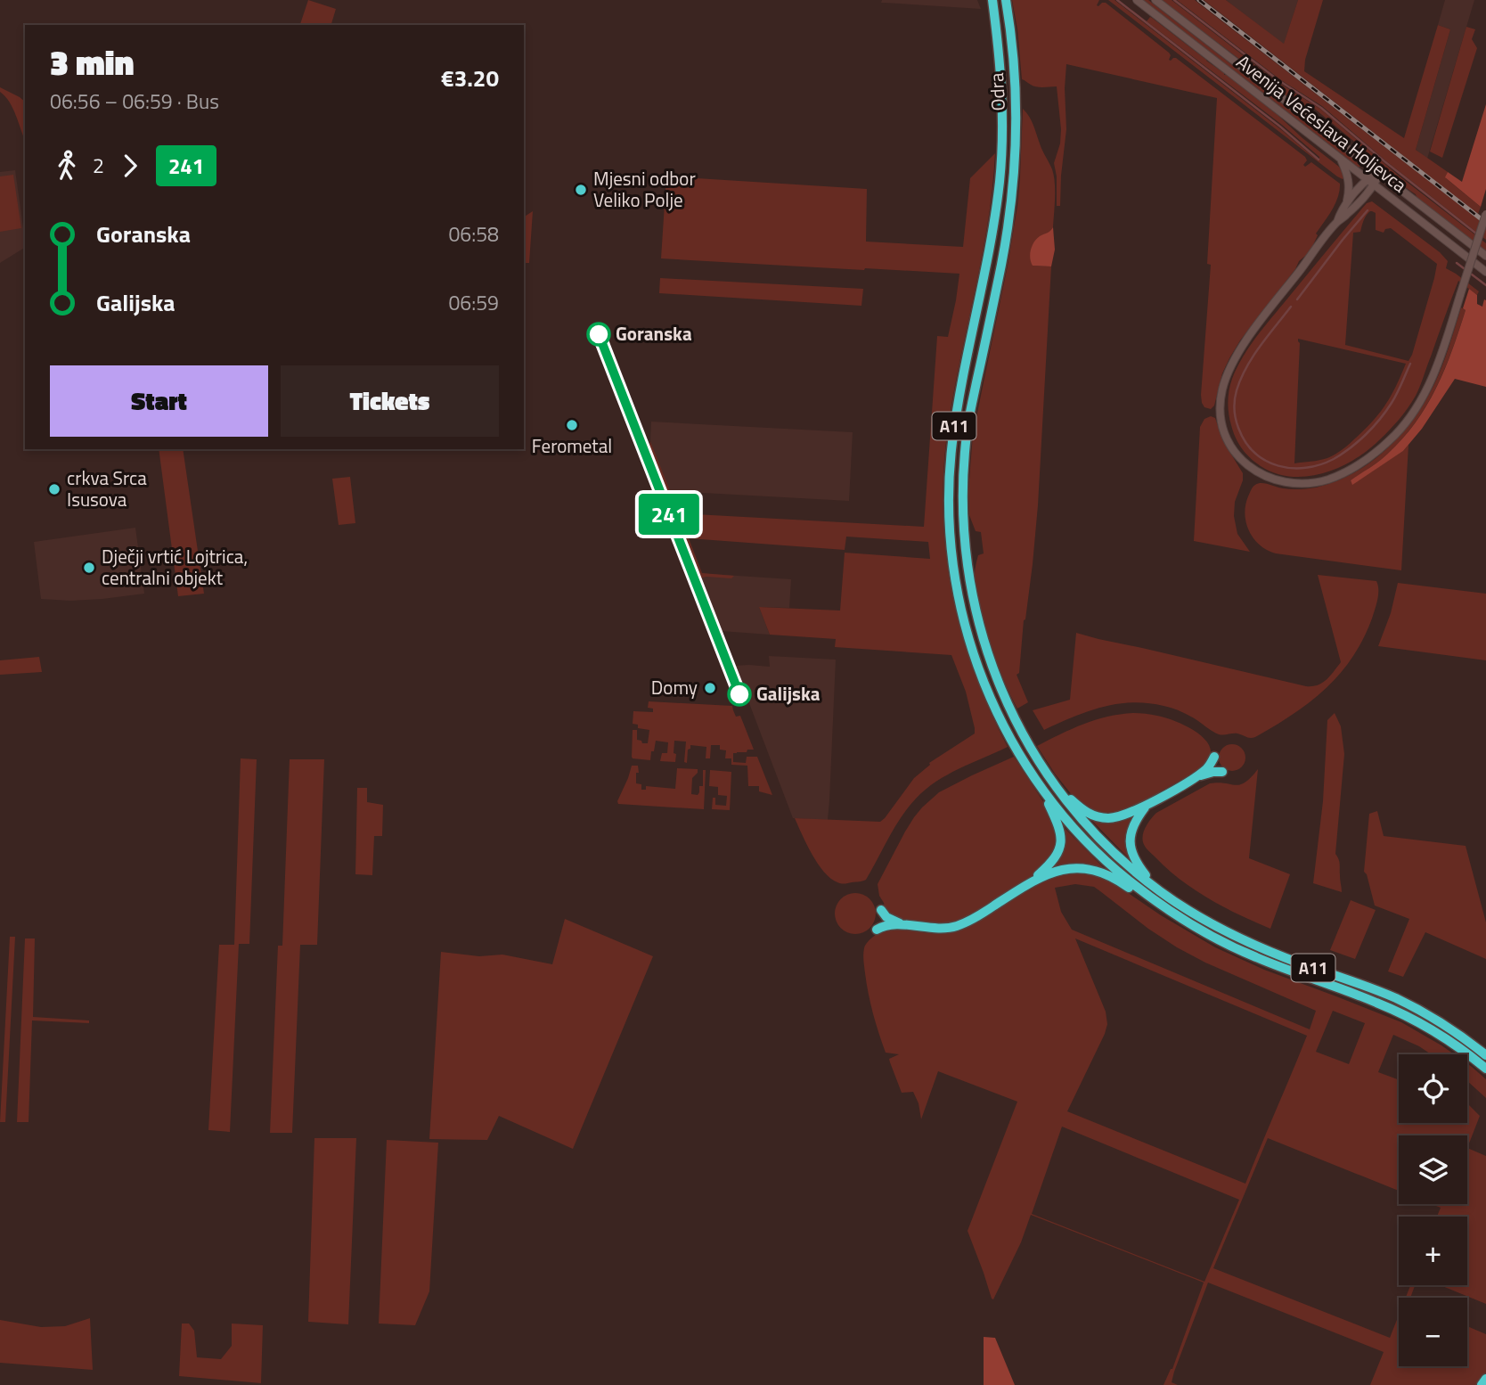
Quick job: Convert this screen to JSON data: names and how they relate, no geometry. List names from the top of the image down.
{
  "streets": {
    "highway": ["Odra", "A11"],
    "main road": ["Avenija Većeslava Holjevca"]
  },
  "crossings": [
    ["Odra", "A11"]
  ],
  "places": [
    "Mjesni odbor Veliko Polje",
    "Goranska",
    "Ferometal",
    "crkva Srca Isusova",
    "Dječji vrtić Lojtrica, centralni objekt",
    "Domy",
    "Galijska"
  ],
  "lines": ["bus line 241"],
  "page": {
    "on_map": "241",
    "heading": ["3 min", "06:56 – 06:59 · Bus", "€3.20"],
    "legs": ["2", "241"],
    "list": [
      {
        "name": "Goranska",
        "value": "06:58"
      },
      {
        "name": "Galijska",
        "value": "06:59"
      }
    ],
    "buttons": ["Start", "Tickets"],
    "map_buttons": ["+", "−"]
  }
}
